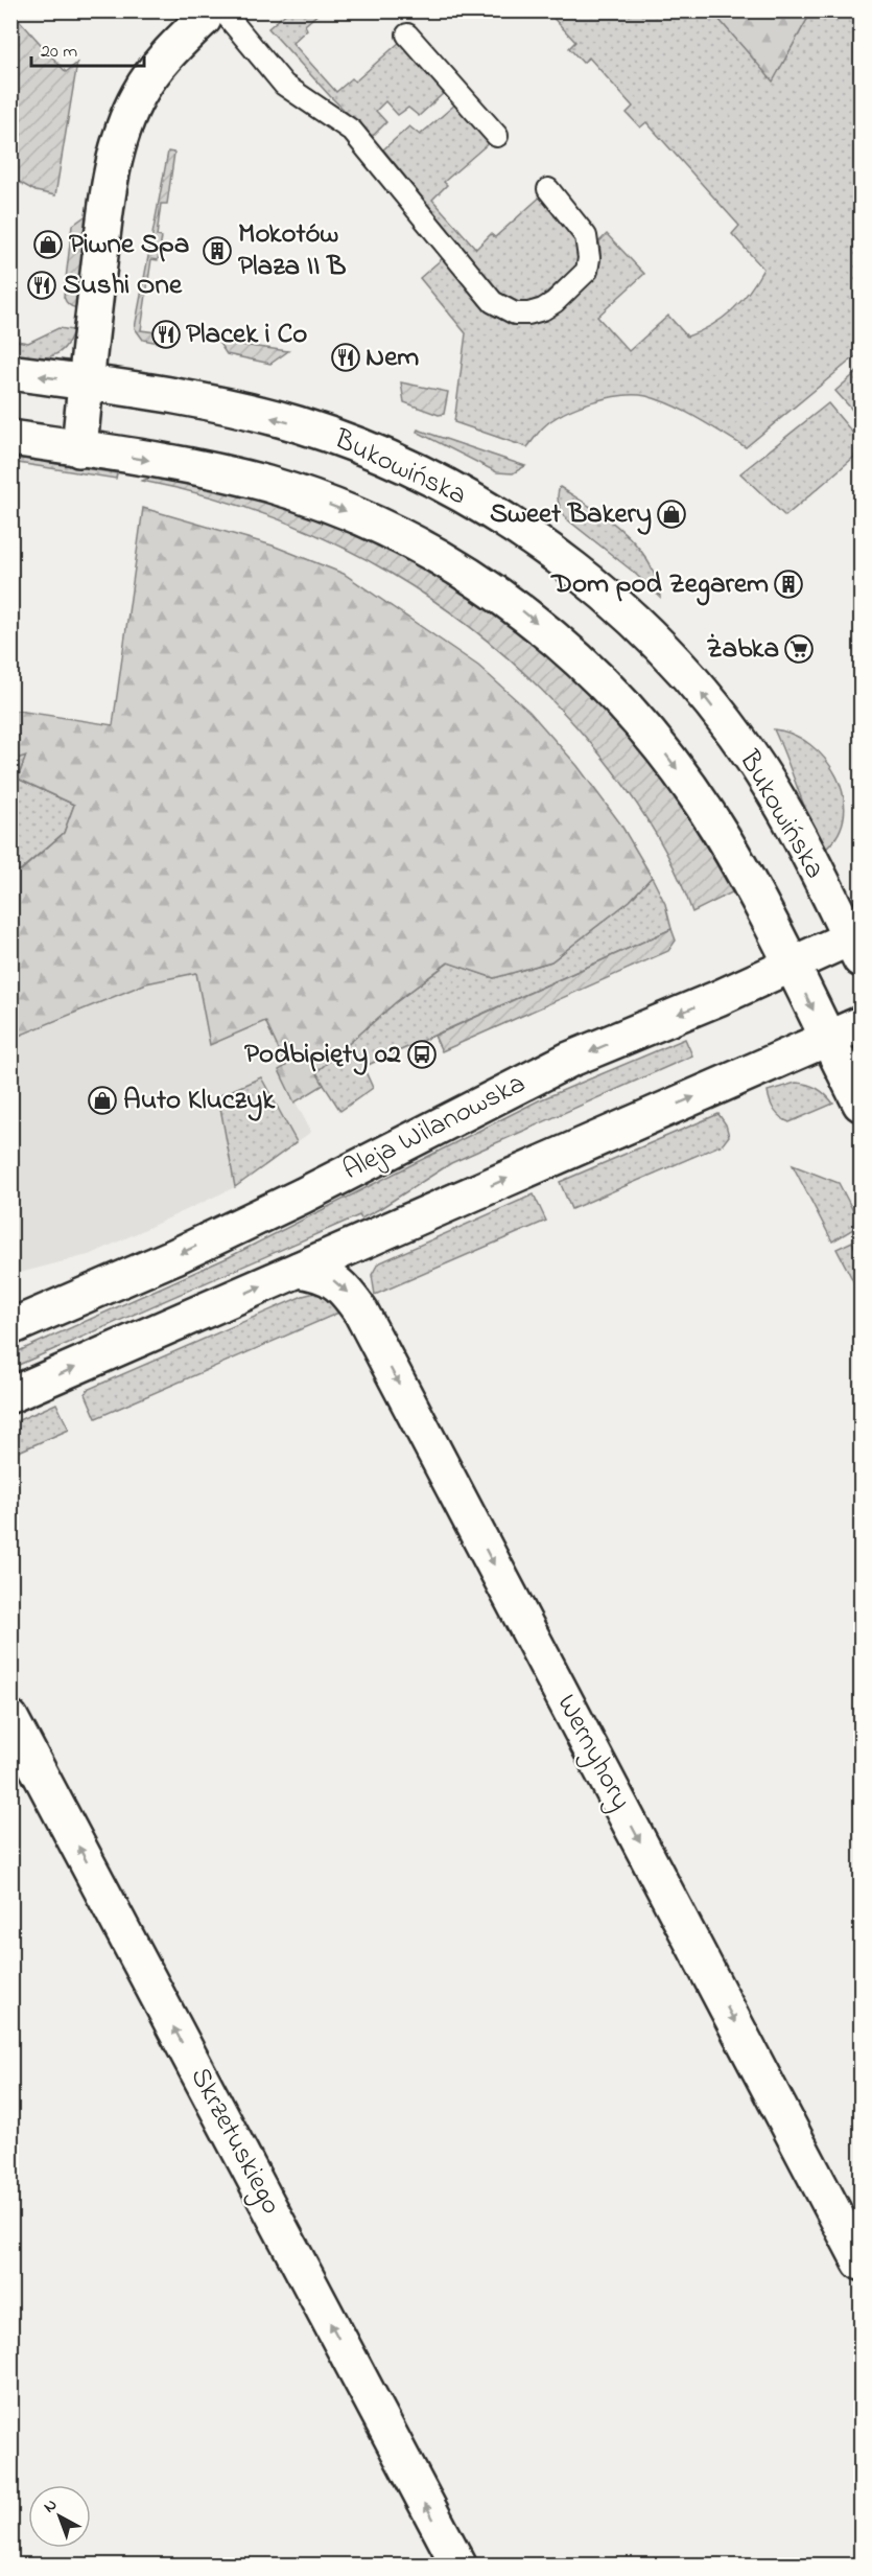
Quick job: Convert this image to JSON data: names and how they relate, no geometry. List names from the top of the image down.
{
  "streets": {
    "street": [
      "Bukowińska",
      "Aleja Wilanowska",
      "Wernyhory",
      "Skrzetuskiego"
    ]
  },
  "crossings": [
    ["Bukowińska", "Aleja Wilanowska"]
  ],
  "one_way": ["Wernyhory", "Skrzetuskiego"],
  "places": {
    "shop": ["Piwne Spa", "Sweet Bakery", "Auto Kluczyk"],
    "building": ["Mokotów Plaza II B", "Dom pod Zegarem"],
    "restaurant": ["Sushi One", "Placek i Co", "Nem"],
    "supermarket": ["Żabka"],
    "bus stop": ["Podbipięty 02"]
  },
  "scale_bar": "20 m",
  "north": "top left"
}
